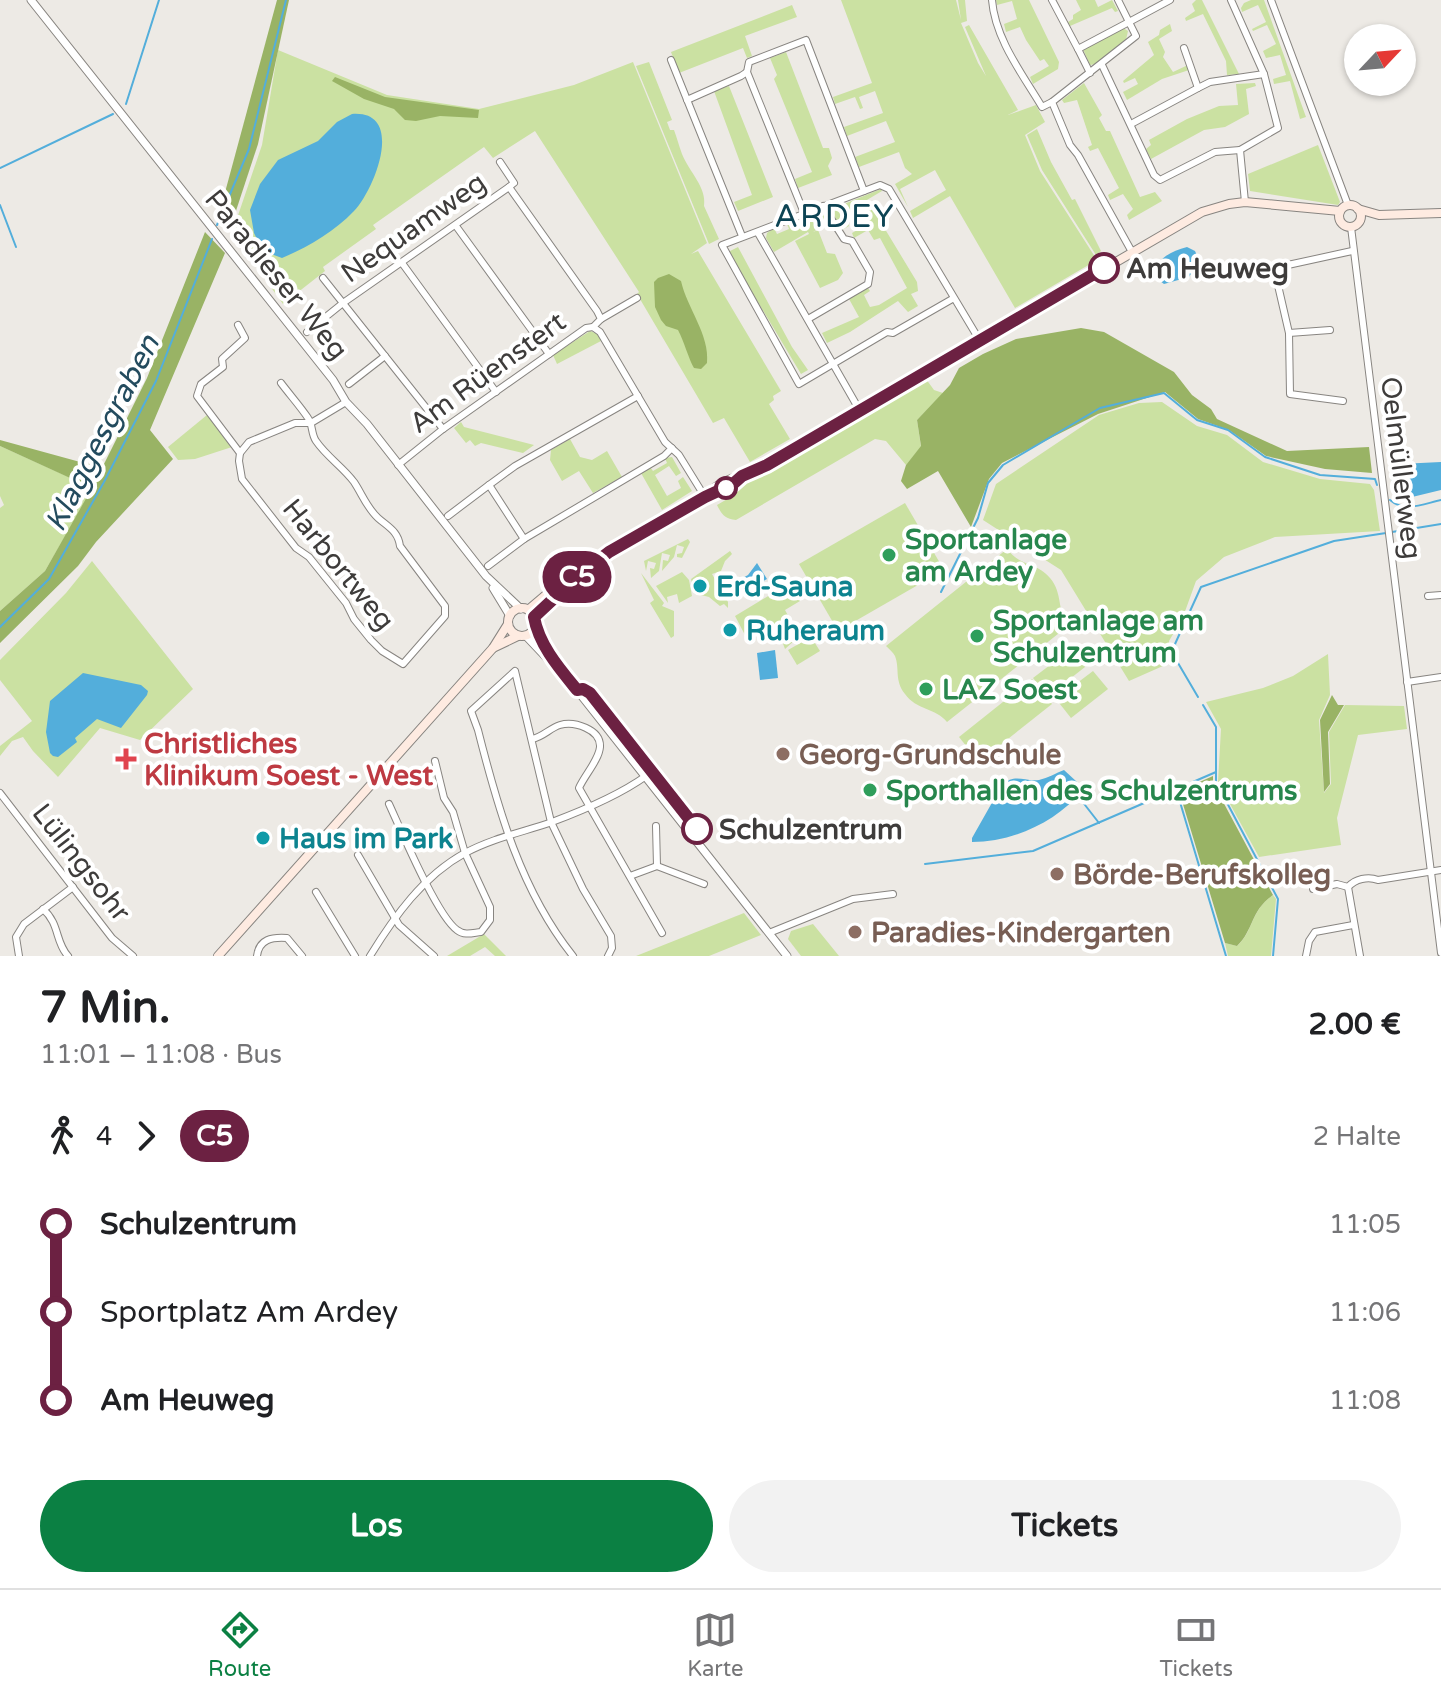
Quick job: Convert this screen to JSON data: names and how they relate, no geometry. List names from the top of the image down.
{
  "streets": {
    "main road": ["Paradieser Weg", "Oelmüllerweg"],
    "street": [
      "Nequamweg",
      "Am Rüenstert",
      "Harbortweg",
      "Lülingsohr"
    ]
  },
  "crossings": [
    ["Paradieser Weg", "Am Rüenstert"]
  ],
  "districts": ["ARDEY"],
  "water": ["Klaggesgraben"],
  "places": {
    "other": [
      "Am Heuweg",
      "Sportanlage am Ardey",
      "Erd-Sauna",
      "Ruheraum",
      "Sportanlage am Schulzentrum",
      "LAZ Soest",
      "Georg-Grundschule",
      "Sporthallen des Schulzentrums",
      "Schulzentrum",
      "Haus im Park",
      "Börde-Berufskolleg",
      "Paradies-Kindergarten"
    ],
    "health": ["Christliches Klinikum Soest - West"]
  },
  "lines": ["bus line C5"],
  "north": "top right",
  "page": {
    "on_map": "C5",
    "heading": ["7 Min.", "11:01 – 11:08 · Bus", "2.00 €"],
    "legs": ["4", "C5", "2 Halte"],
    "list": [
      {
        "name": "Schulzentrum",
        "value": "11:05"
      },
      {
        "name": "Sportplatz Am Ardey",
        "value": "11:06"
      },
      {
        "name": "Am Heuweg",
        "value": "11:08"
      }
    ],
    "buttons": ["Los", "Tickets"],
    "tabs": ["Route", "Karte", "Tickets"]
  }
}
